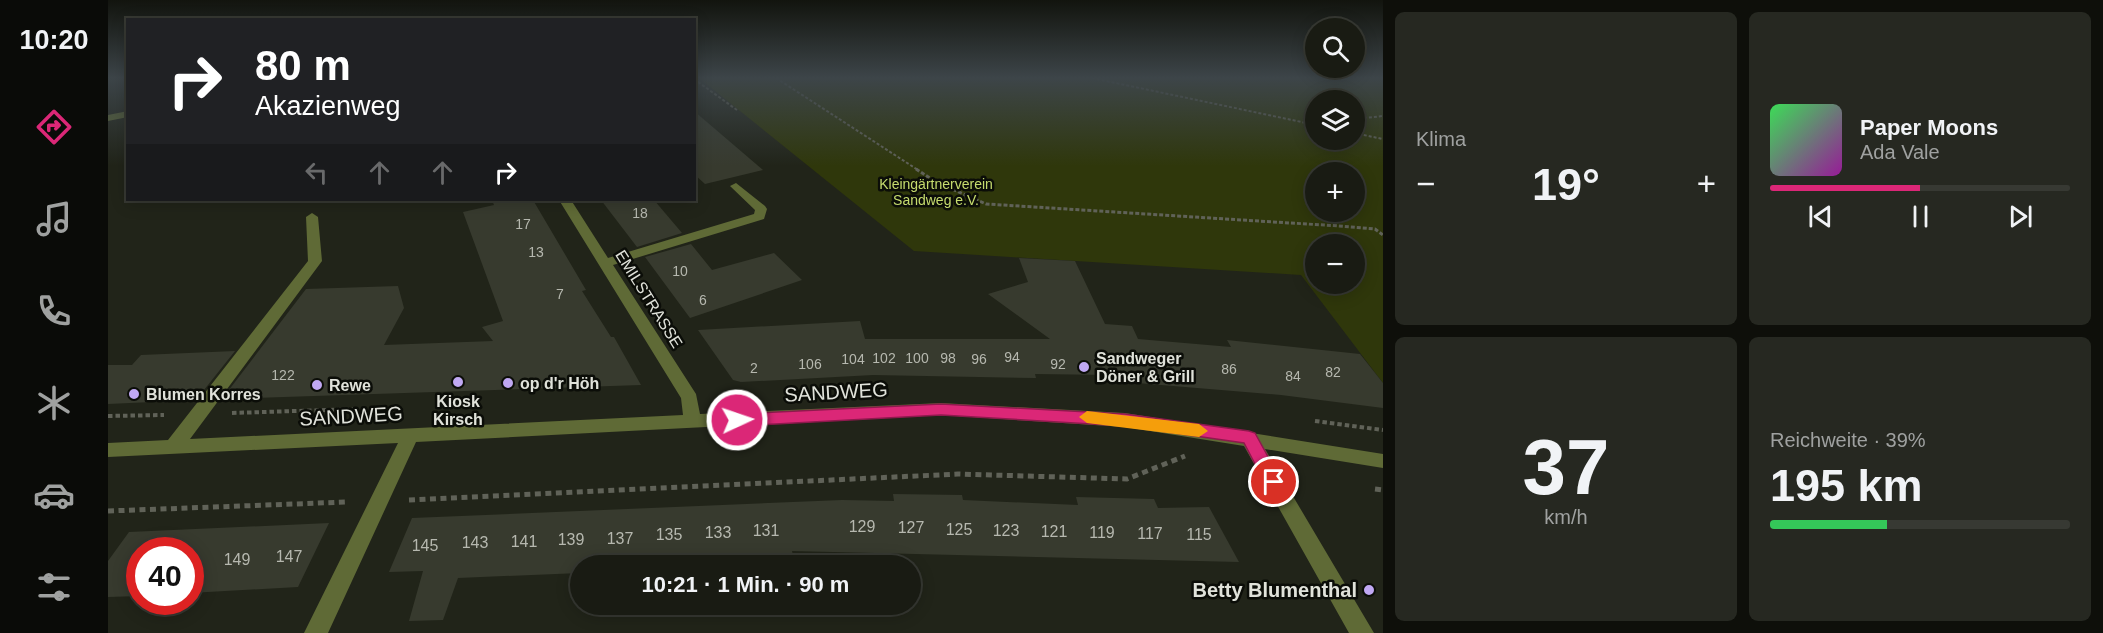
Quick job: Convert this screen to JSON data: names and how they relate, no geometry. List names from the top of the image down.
{
  "streets": {
    "street": ["EMILSTRASSE", "SANDWEG"]
  },
  "crossings": [
    ["EMILSTRASSE", "SANDWEG"]
  ],
  "parks": ["Kleingärtnerverein Sandweg e.V."],
  "places": [
    "Sandweger Döner & Grill",
    "Kiosk Kirsch",
    "op d'r Höh",
    "Rewe",
    "Blumen Korres",
    "Betty Blumenthal"
  ],
  "house_numbers": [
    "18",
    "17",
    "13",
    "10",
    "7",
    "6",
    "94",
    "102",
    "100",
    "98",
    "104",
    "96",
    "106",
    "92",
    "2",
    "86",
    "82",
    "122",
    "84",
    "129",
    "127",
    "125",
    "131",
    "123",
    "121",
    "133",
    "119",
    "117",
    "135",
    "115",
    "137",
    "139",
    "141",
    "143",
    "145",
    "147",
    "149"
  ],
  "page": {
    "tabs": "10:20",
    "tile": [
      "Klima",
      ["37", "km/h"],
      ["Reichweite · 39%", "195 km"]
    ],
    "map_buttons": ["+", "−"],
    "turn": ["80 m", "Akazienweg"],
    "song": ["Paper Moons", "Ada Vale"],
    "heat": ["−", "19°", "+"],
    "limit": "40",
    "trip": "10:21 · 1 Min. · 90 m"
  }
}
